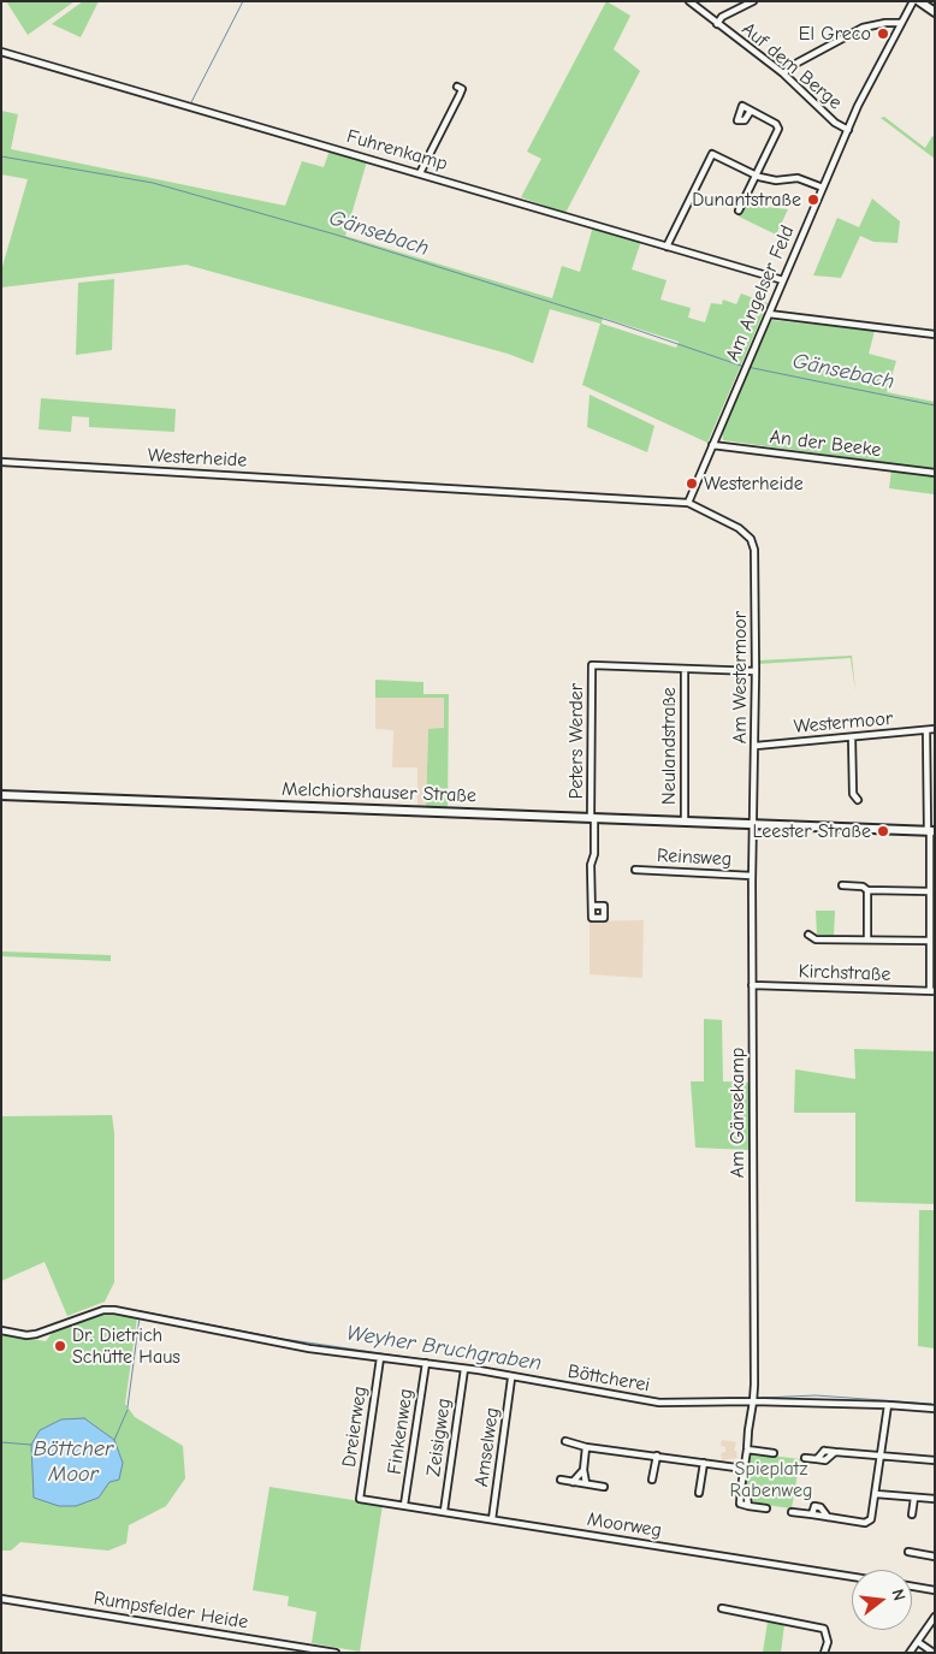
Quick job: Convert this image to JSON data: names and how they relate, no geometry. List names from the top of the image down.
{
  "streets": {
    "street": [
      "Auf dem Berge",
      "Fuhrenkamp",
      "Am Angelser Feld",
      "An der Beeke",
      "Westerheide",
      "Am Westermoor",
      "Westermoor",
      "Peters Werder",
      "Neulandstraße",
      "Melchiorshauser Straße",
      "Reinsweg",
      "Kirchstraße",
      "Am Gänsekamp",
      "Böttcherei",
      "Dreierweg",
      "Finkenweg",
      "Zeisigweg",
      "Amselweg",
      "Moorweg",
      "Rumpsfelder Heide"
    ]
  },
  "crossings": [
    ["Auf dem Berge", "Am Angelser Feld"],
    ["Fuhrenkamp", "Am Angelser Feld"],
    ["Am Angelser Feld", "An der Beeke"],
    ["Am Angelser Feld", "Westerheide"],
    ["Westerheide", "Am Westermoor"],
    ["Am Westermoor", "Westermoor"],
    ["Am Westermoor", "Melchiorshauser Straße"],
    ["Am Westermoor", "Am Gänsekamp"],
    ["Peters Werder", "Neulandstraße"],
    ["Peters Werder", "Melchiorshauser Straße"],
    ["Neulandstraße", "Melchiorshauser Straße"],
    ["Melchiorshauser Straße", "Am Gänsekamp"],
    ["Reinsweg", "Am Gänsekamp"],
    ["Kirchstraße", "Am Gänsekamp"],
    ["Am Gänsekamp", "Böttcherei"],
    ["Böttcherei", "Dreierweg"],
    ["Böttcherei", "Finkenweg"],
    ["Böttcherei", "Zeisigweg"],
    ["Böttcherei", "Amselweg"],
    ["Dreierweg", "Moorweg"],
    ["Finkenweg", "Moorweg"],
    ["Zeisigweg", "Moorweg"],
    ["Amselweg", "Moorweg"]
  ],
  "water": ["Gänsebach", "Weyher Bruchgraben", "Böttcher Moor"],
  "parks": ["Spieplatz Rabenweg"],
  "places": [
    "El Greco",
    "Dunantstraße",
    "Westerheide",
    "Leester Straße",
    "Dr. Dietrich Schütte Haus"
  ],
  "north": "right"
}
